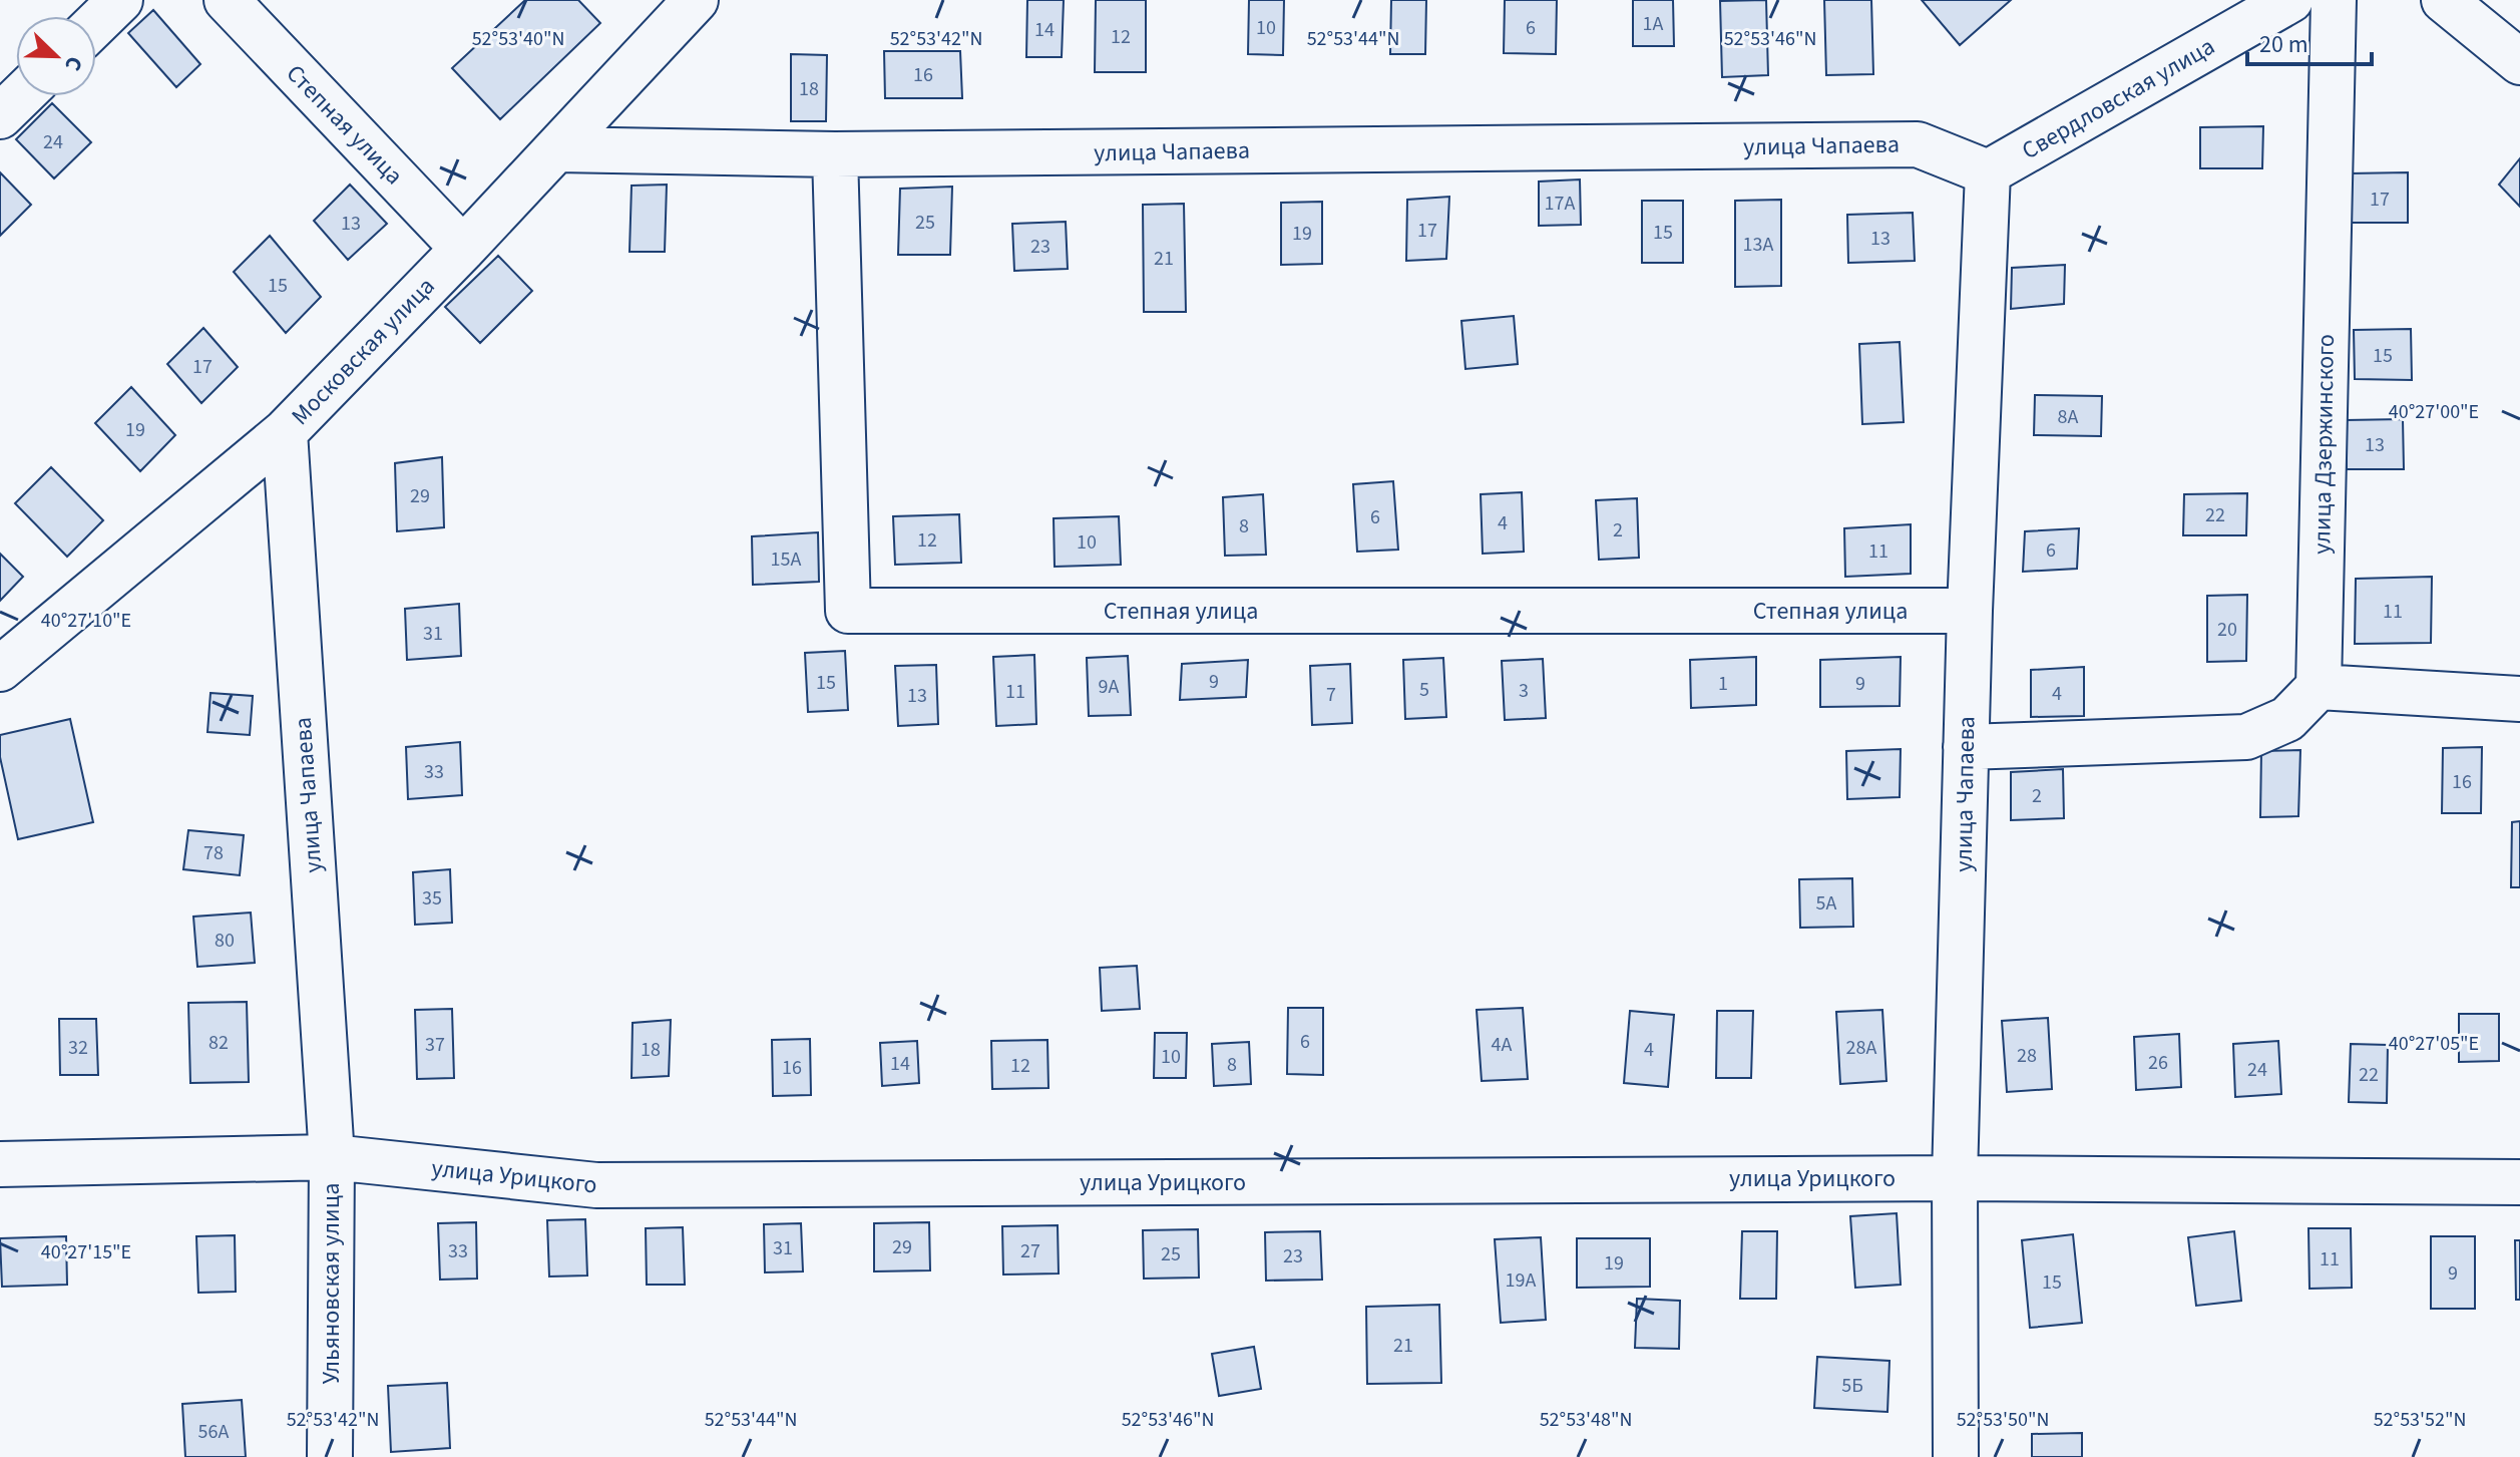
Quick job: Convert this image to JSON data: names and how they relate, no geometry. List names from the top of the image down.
{
  "streets": {
    "street": [
      "Свердловская улица",
      "Степная улица",
      "улица Чапаева",
      "Московская улица",
      "улица Дзержинского",
      "улица Урицкого",
      "Ульяновская улица"
    ]
  },
  "crossings": [
    ["Свердловская улица", "улица Чапаева"],
    ["Степная улица", "улица Чапаева"],
    ["Степная улица", "Московская улица"],
    ["улица Чапаева", "Московская улица"],
    ["улица Чапаева", "улица Урицкого"],
    ["улица Чапаева", "Ульяновская улица"],
    ["улица Урицкого", "Ульяновская улица"]
  ],
  "house_numbers": [
    "1А",
    "10",
    "6",
    "14",
    "12",
    "16",
    "18",
    "24",
    "17",
    "17А",
    "25",
    "13",
    "17",
    "15",
    "19",
    "13",
    "13А",
    "23",
    "21",
    "15",
    "15",
    "17",
    "8А",
    "19",
    "13",
    "29",
    "22",
    "6",
    "4",
    "8",
    "2",
    "12",
    "10",
    "6",
    "11",
    "15А",
    "11",
    "20",
    "31",
    "9",
    "15",
    "1",
    "9",
    "9А",
    "5",
    "3",
    "11",
    "4",
    "7",
    "13",
    "33",
    "16",
    "2",
    "78",
    "35",
    "5А",
    "80",
    "6",
    "82",
    "37",
    "4А",
    "32",
    "28А",
    "18",
    "4",
    "28",
    "10",
    "26",
    "14",
    "8",
    "12",
    "16",
    "24",
    "22",
    "29",
    "31",
    "33",
    "27",
    "25",
    "23",
    "11",
    "19",
    "9",
    "19А",
    "15",
    "21",
    "5Б",
    "56А"
  ],
  "scale_bar": "20 m",
  "north": "bottom right",
  "coordinates": [
    "52°53'40\"N",
    "52°53'42\"N",
    "52°53'44\"N",
    "52°53'46\"N",
    "40°27'00\"E",
    "40°27'10\"E",
    "40°27'05\"E",
    "40°27'15\"E",
    "52°53'48\"N",
    "52°53'50\"N",
    "52°53'52\"N"
  ]
}
